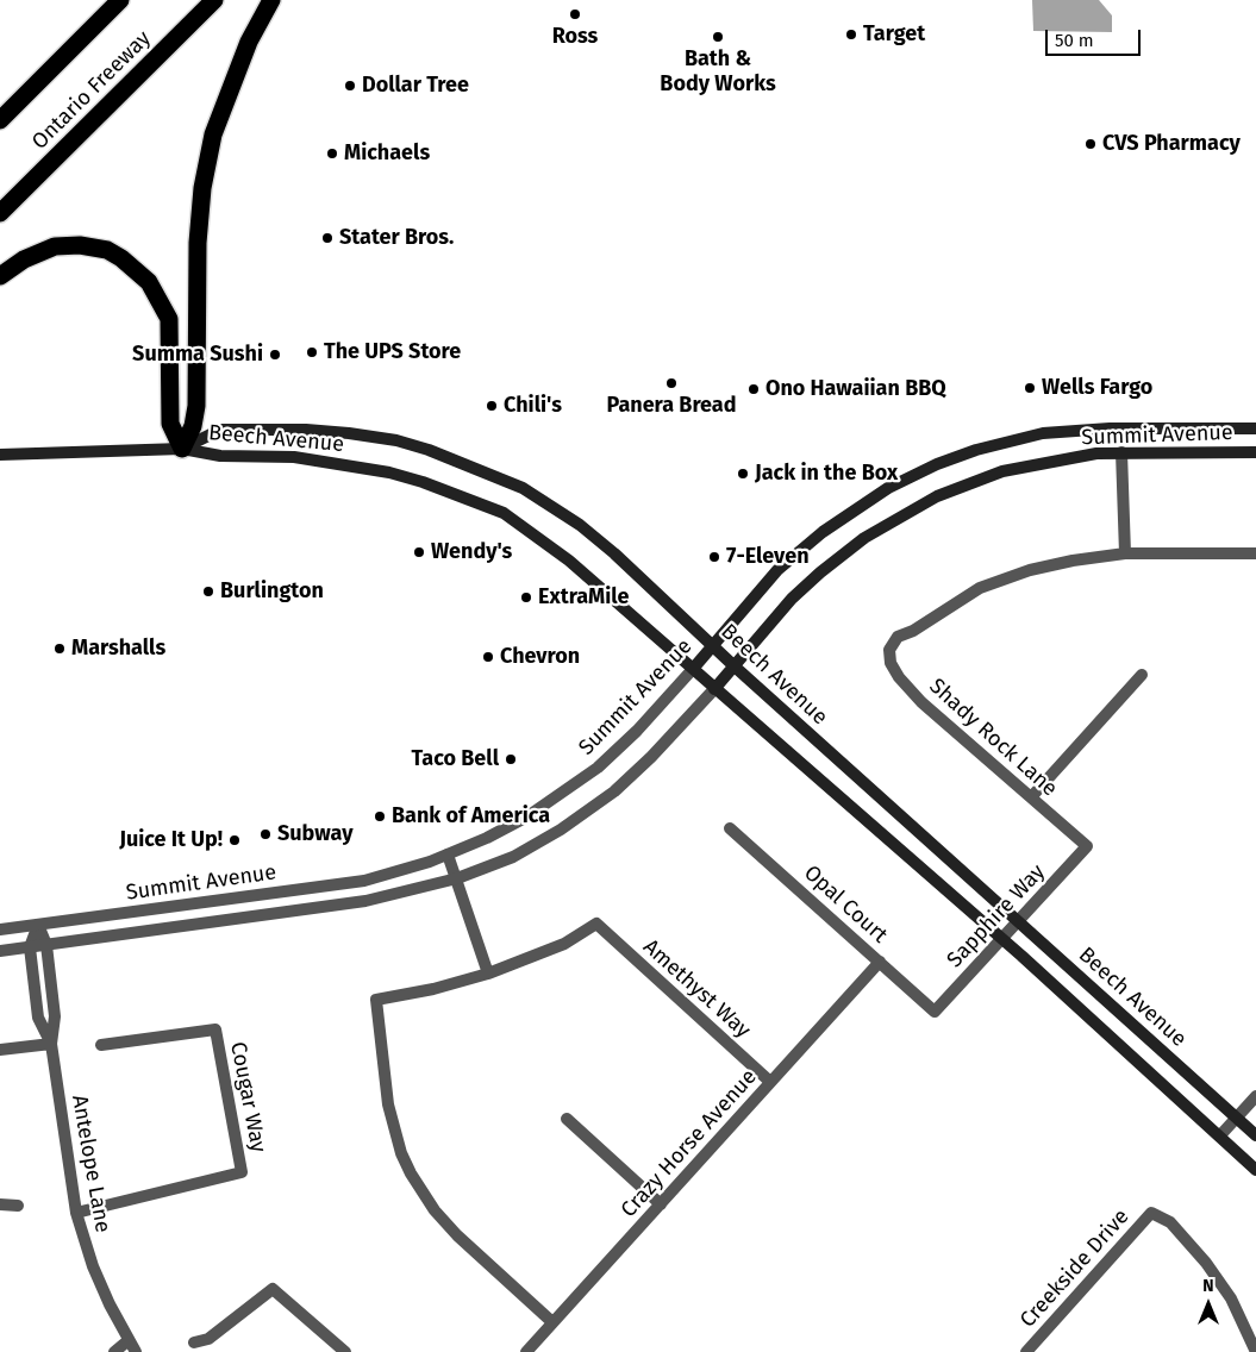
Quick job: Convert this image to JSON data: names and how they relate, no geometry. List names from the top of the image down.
{
  "streets": {
    "highway": ["Ontario Freeway"],
    "main road": ["Summit Avenue", "Beech Avenue"],
    "street": [
      "Shady Rock Lane",
      "Opal Court",
      "Sapphire Way",
      "Amethyst Way",
      "Cougar Way",
      "Crazy Horse Avenue",
      "Antelope Lane",
      "Creekside Drive"
    ]
  },
  "crossings": [
    ["Summit Avenue", "Beech Avenue"],
    ["Summit Avenue", "Antelope Lane"],
    ["Beech Avenue", "Sapphire Way"],
    ["Shady Rock Lane", "Sapphire Way"],
    ["Opal Court", "Sapphire Way"],
    ["Opal Court", "Crazy Horse Avenue"],
    ["Amethyst Way", "Crazy Horse Avenue"],
    ["Cougar Way", "Antelope Lane"]
  ],
  "places": [
    "Ross",
    "Target",
    "Bath & Body Works",
    "Dollar Tree",
    "CVS Pharmacy",
    "Michaels",
    "Stater Bros.",
    "The UPS Store",
    "Summa Sushi",
    "Panera Bread",
    "Wells Fargo",
    "Ono Hawaiian BBQ",
    "Chili's",
    "Jack in the Box",
    "Wendy's",
    "7-Eleven",
    "Burlington",
    "ExtraMile",
    "Marshalls",
    "Chevron",
    "Taco Bell",
    "Bank of America",
    "Subway",
    "Juice It Up!"
  ],
  "scale_bar": "50 m",
  "north": "top"
}
